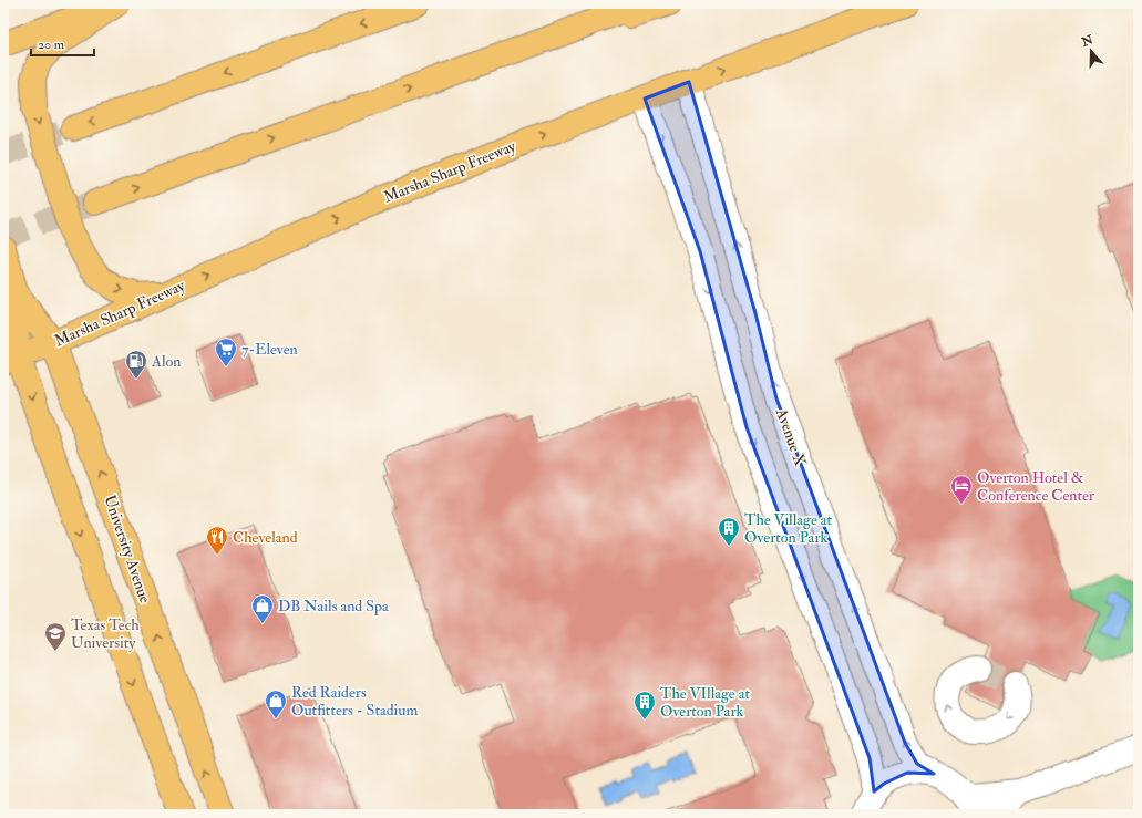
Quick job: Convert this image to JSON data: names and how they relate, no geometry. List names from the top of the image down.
{
  "streets": {
    "main road": ["Marsha Sharp Freeway", "University Avenue"],
    "street": ["Avenue X"]
  },
  "crossings": [
    ["Marsha Sharp Freeway", "Avenue X"],
    ["Marsha Sharp Freeway", "University Avenue"]
  ],
  "places": {
    "supermarket": ["7-Eleven"],
    "fuel station": ["Alon"],
    "hotel": ["Overton Hotel & Conference Center"],
    "building": ["The Village at Overton Park", "The VIllage at Overton Park"],
    "restaurant": ["Cheveland"],
    "shop": ["DB Nails and Spa", "Red Raiders Outfitters - Stadium"],
    "school or university": ["Texas Tech University"]
  },
  "scale_bar": "20 m",
  "north": "top"
}
